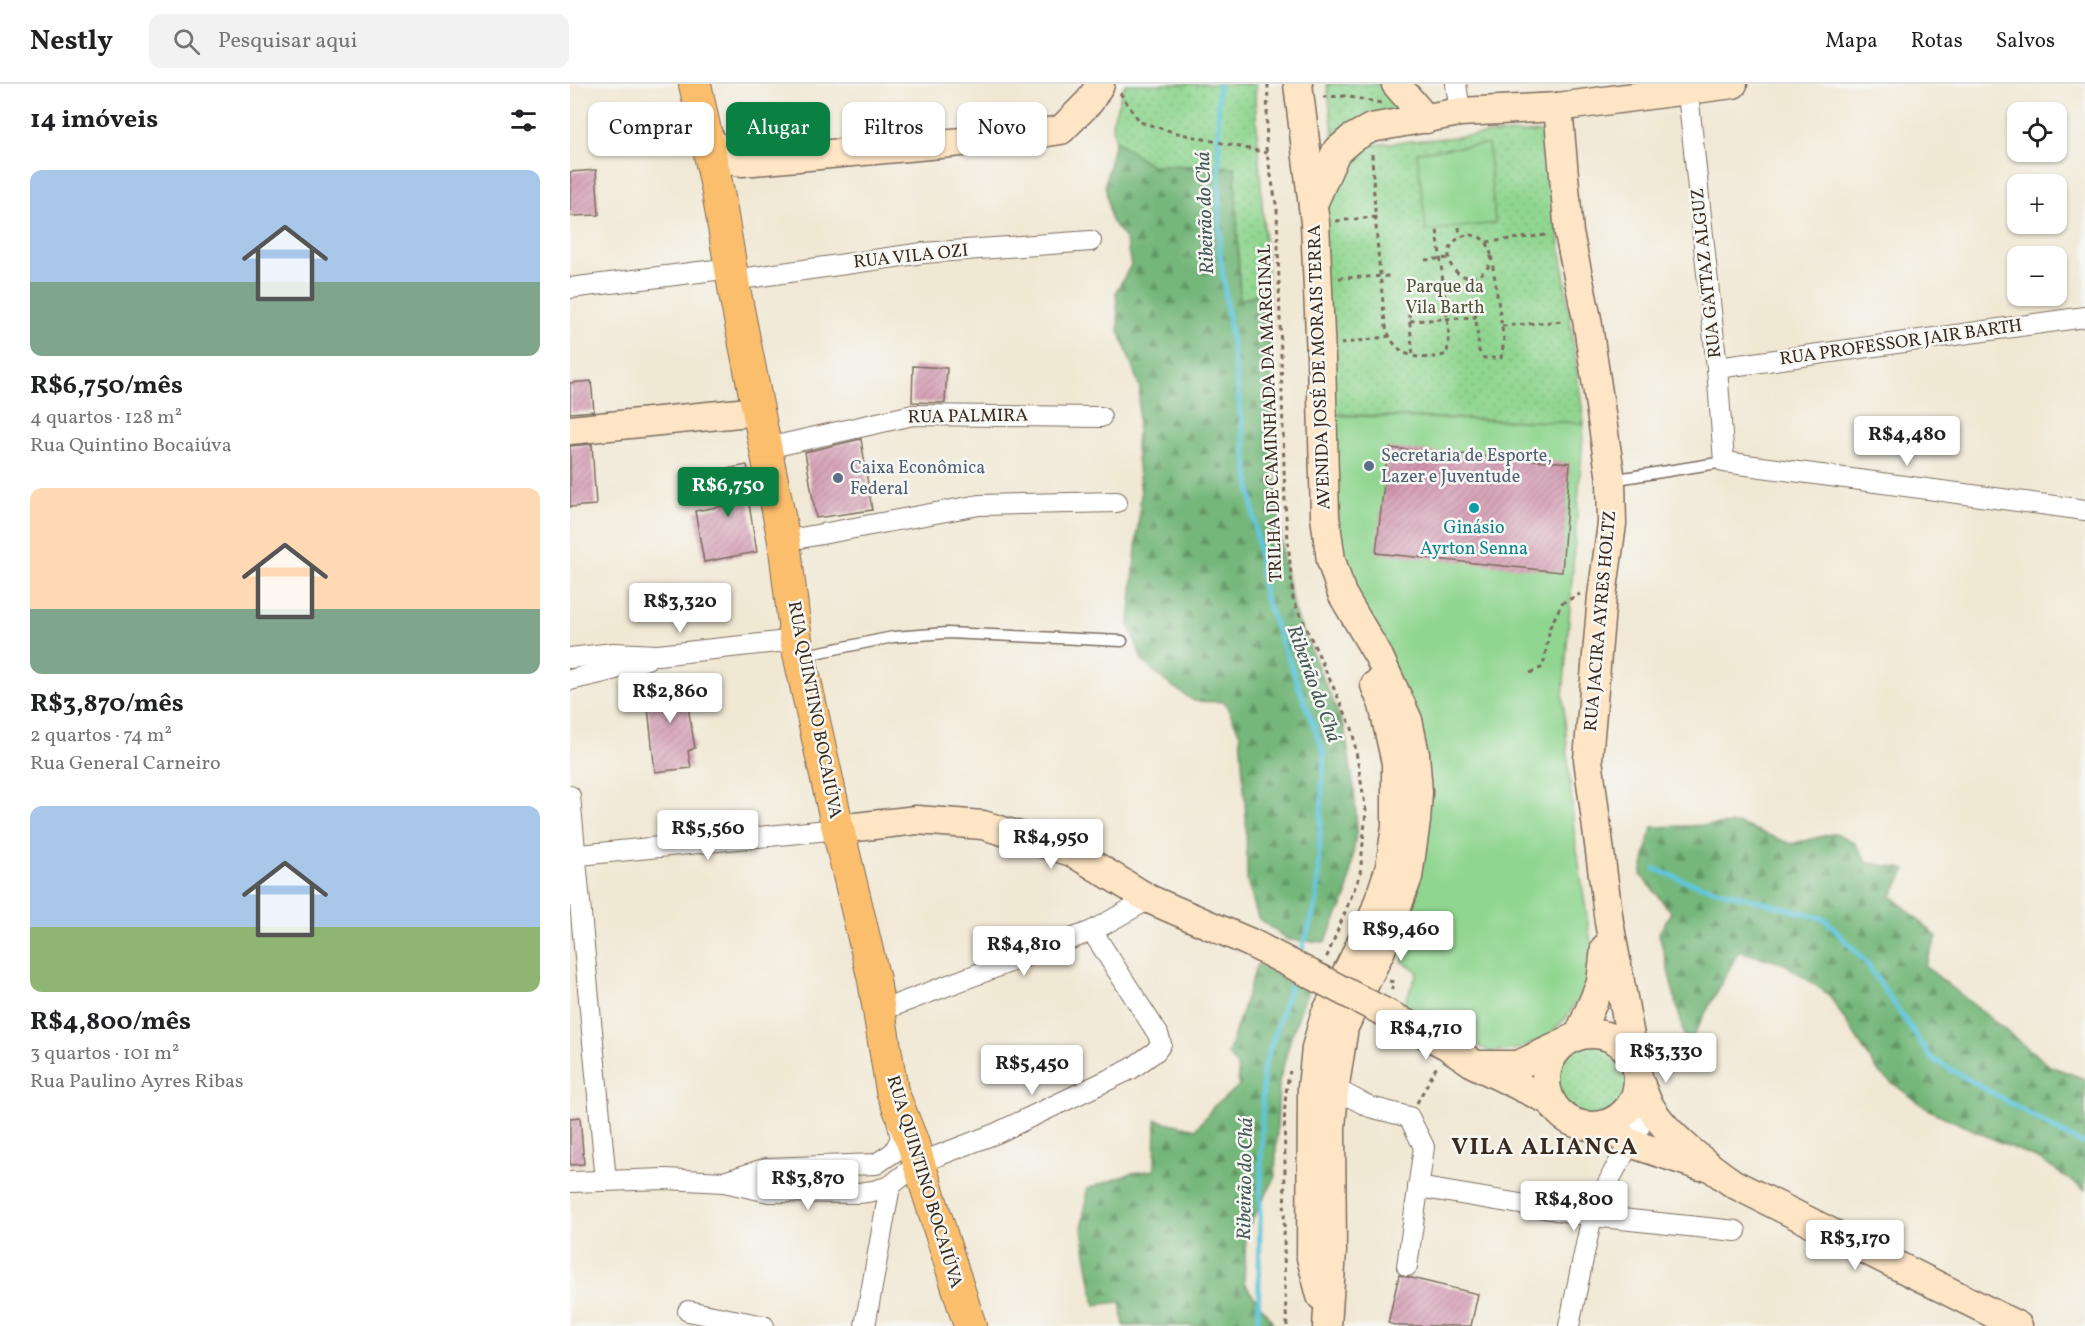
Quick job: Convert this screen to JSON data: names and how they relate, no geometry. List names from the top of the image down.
{
  "streets": {
    "main road": ["AVENIDA JOSÉ DE MORAIS TERRA", "RUA JACIRA AYRES HOLTZ", "RUA QUINTINO BOCAIÚVA"],
    "street": [
      "RUA VILA OZI",
      "RUA GATTAZ ALGUZ",
      "RUA PROFESSOR JAIR BARTH",
      "RUA PALMIRA"
    ],
    "path": ["TRILHA DE CAMINHADA DA MARGINAL"]
  },
  "crossings": [
    ["RUA VILA OZI", "RUA QUINTINO BOCAIÚVA"],
    ["RUA GATTAZ ALGUZ", "RUA PROFESSOR JAIR BARTH"],
    ["RUA PALMIRA", "RUA QUINTINO BOCAIÚVA"]
  ],
  "districts": ["VILA ALIANCA"],
  "water": ["Ribeirão do Chá"],
  "parks": ["Parque da Vila Barth"],
  "places": ["Secretaria de Esporte, Lazer e Juventude", "Caixa Econômica Federal", "Ginásio Ayrton Senna"],
  "page": {
    "header": "Nestly",
    "search": "Pesquisar aqui",
    "nav": ["Mapa", "Rotas", "Salvos"],
    "heading": "14 imóveis",
    "map_buttons": ["+", "−"],
    "chip": [
      "Comprar",
      "Alugar",
      "Filtros",
      "Novo"
    ],
    "list": [
      {
        "name": "R$6,750/mês",
        "note": "4 quartos · 128 m² · Rua Quintino Bocaiúva"
      },
      {
        "name": "R$3,870/mês",
        "note": "2 quartos · 74 m² · Rua General Carneiro"
      },
      {
        "name": "R$4,800/mês",
        "note": "3 quartos · 101 m² · Rua Paulino Ayres Ribas"
      }
    ],
    "price": [
      "R$4,480",
      "R$6,750",
      "R$3,320",
      "R$2,860",
      "R$5,560",
      "R$4,950",
      "R$9,460",
      "R$4,810",
      "R$4,710",
      "R$3,330",
      "R$5,450",
      "R$3,870",
      "R$4,800",
      "R$3,170"
    ]
  }
}
